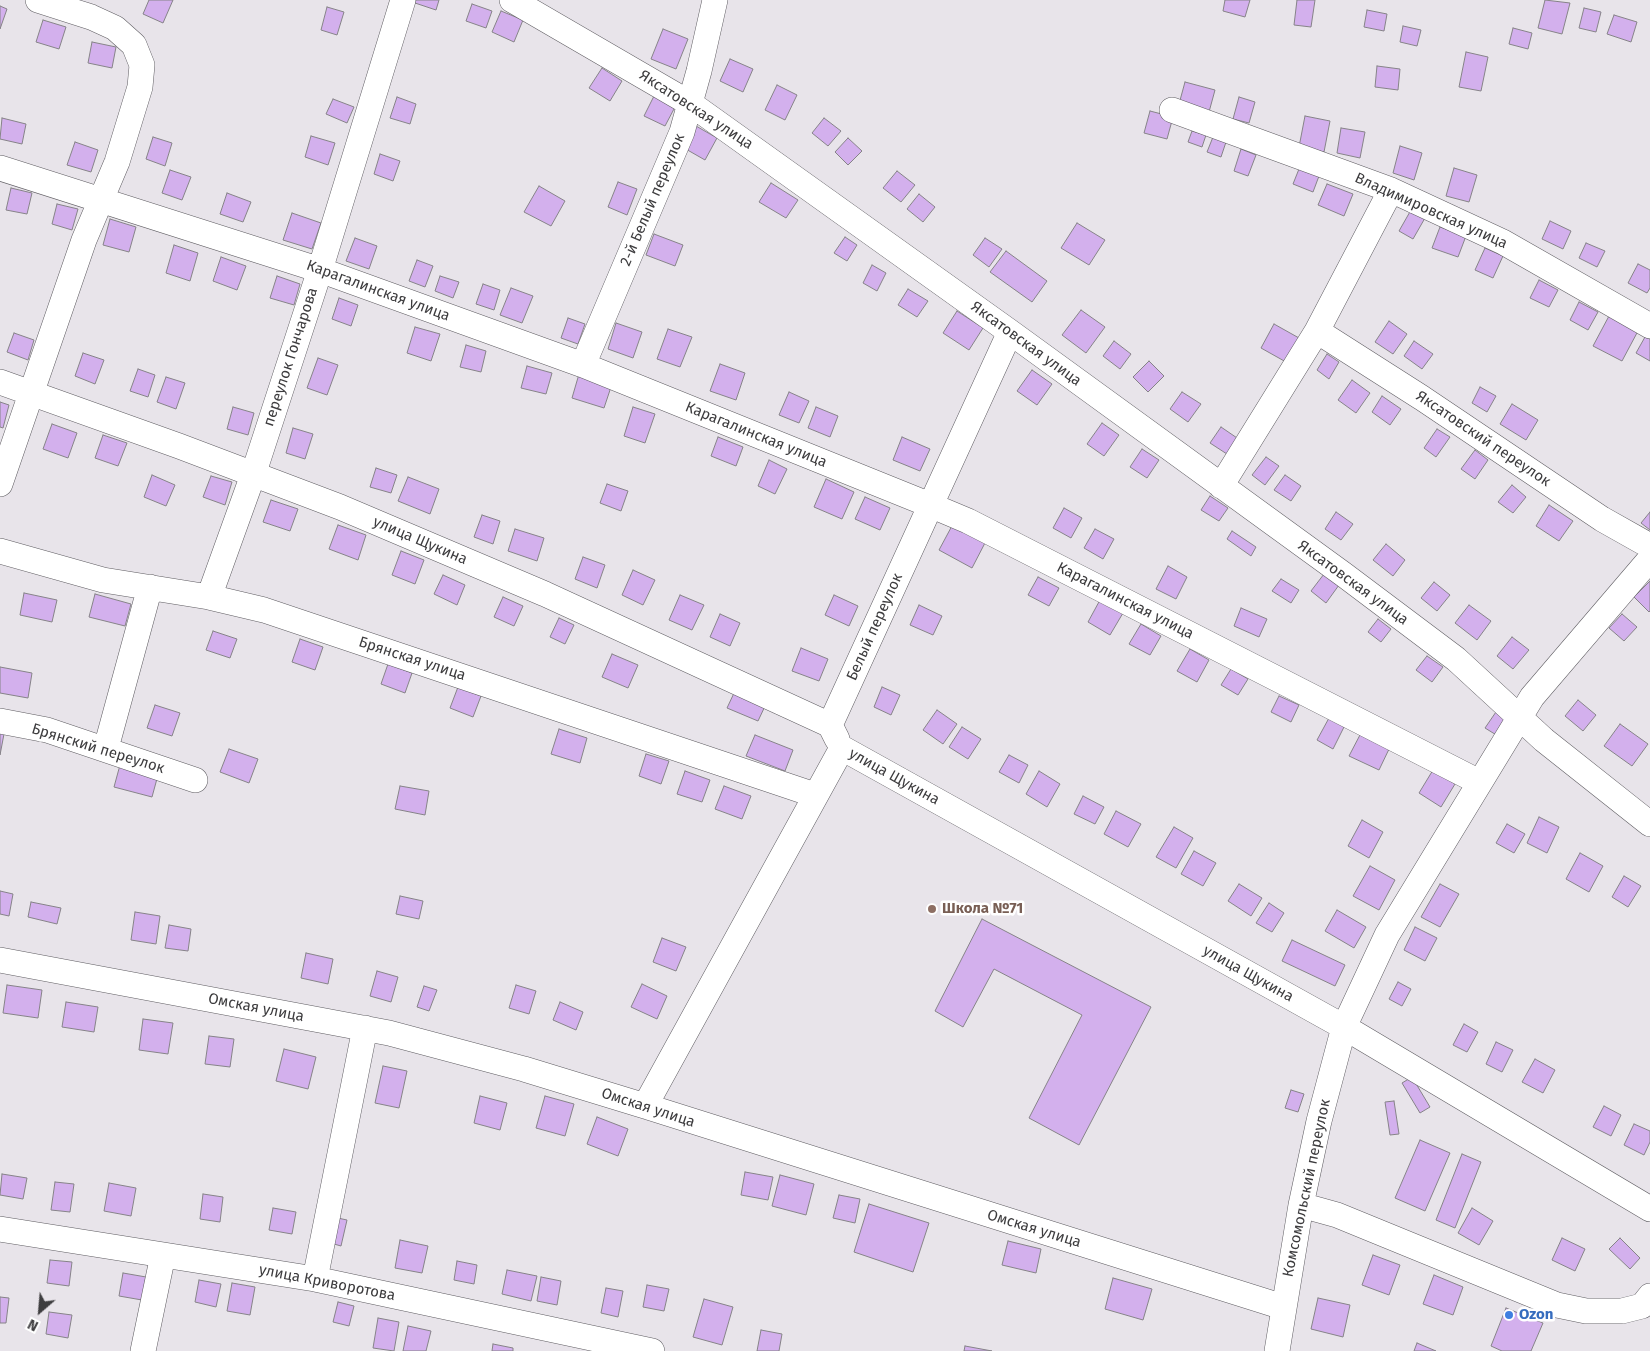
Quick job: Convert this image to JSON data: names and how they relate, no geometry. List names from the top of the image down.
{
  "streets": {
    "street": [
      "Яксатовская улица",
      "2-й Белый переулок",
      "Владимировская улица",
      "Карагалинская улица",
      "переулок Гончарова",
      "Яксатовский переулок",
      "улица Щукина",
      "Белый переулок",
      "Брянская улица",
      "Брянский переулок",
      "Омская улица",
      "Комсомольский переулок",
      "улица Криворотова"
    ]
  },
  "crossings": [
    ["Яксатовская улица", "2-й Белый переулок"],
    ["Яксатовская улица", "Белый переулок"],
    ["Яксатовская улица", "Комсомольский переулок"],
    ["2-й Белый переулок", "Карагалинская улица"],
    ["Карагалинская улица", "переулок Гончарова"],
    ["Карагалинская улица", "Белый переулок"],
    ["Карагалинская улица", "Комсомольский переулок"],
    ["переулок Гончарова", "улица Щукина"],
    ["переулок Гончарова", "Брянская улица"],
    ["улица Щукина", "Белый переулок"],
    ["улица Щукина", "Комсомольский переулок"],
    ["Омская улица", "Комсомольский переулок"]
  ],
  "places": ["Школа №71", "Ozon"],
  "north": "bottom left"
}
